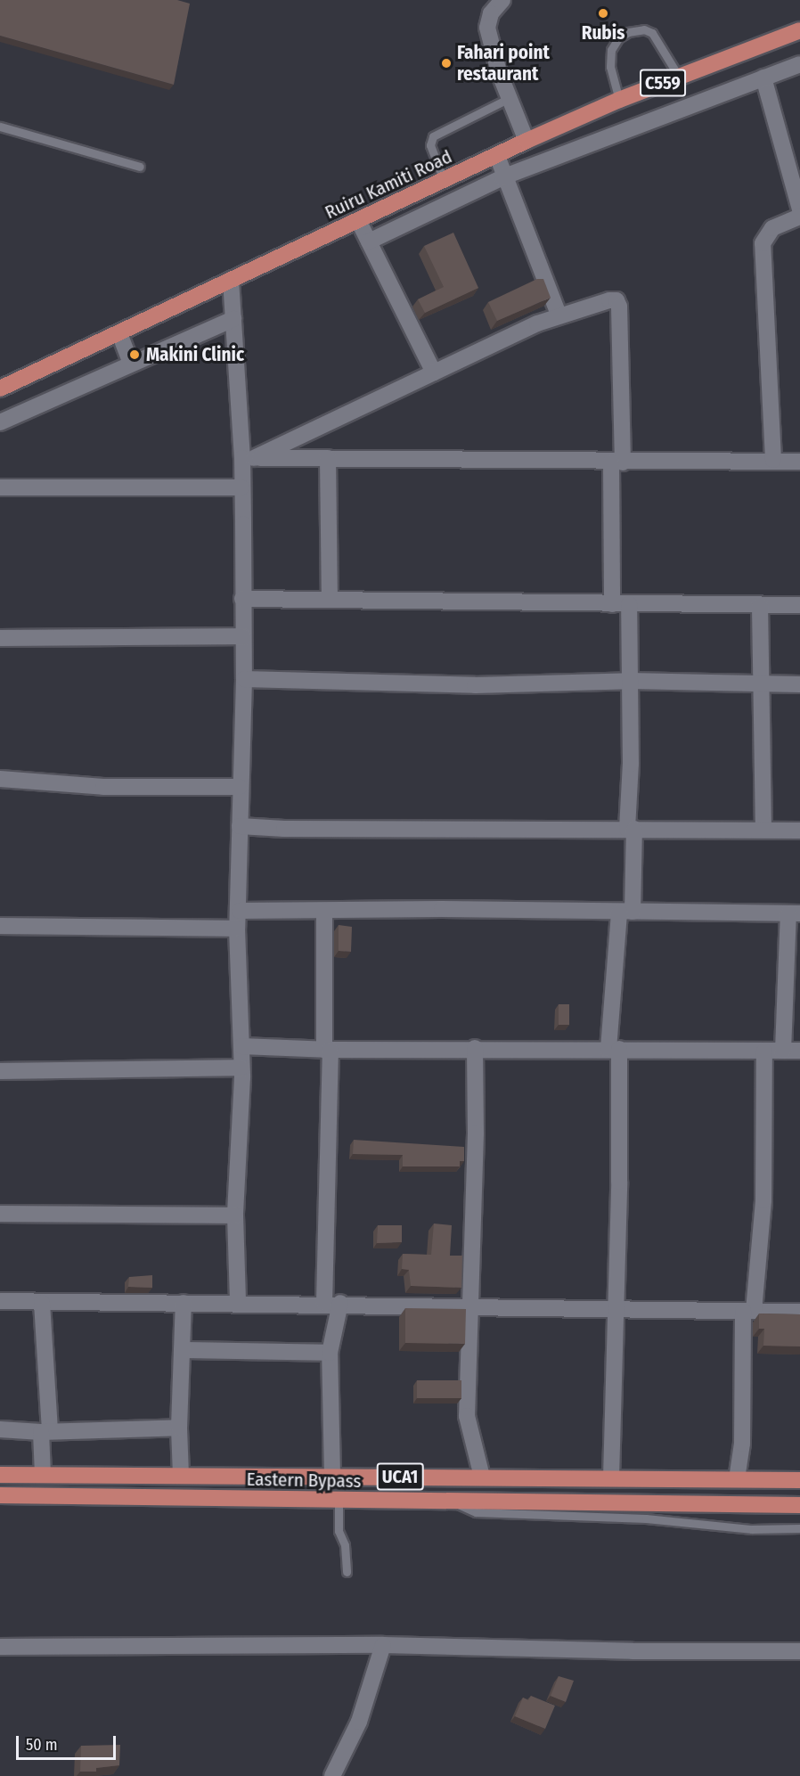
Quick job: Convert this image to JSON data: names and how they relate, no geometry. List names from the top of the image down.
{
  "streets": {
    "main road": [
      "C559",
      "Ruiru Kamiti Road",
      "UCA1",
      "Eastern Bypass"
    ]
  },
  "places": ["Rubis", "Fahari point restaurant", "Makini Clinic"],
  "scale_bar": "50 m"
}
